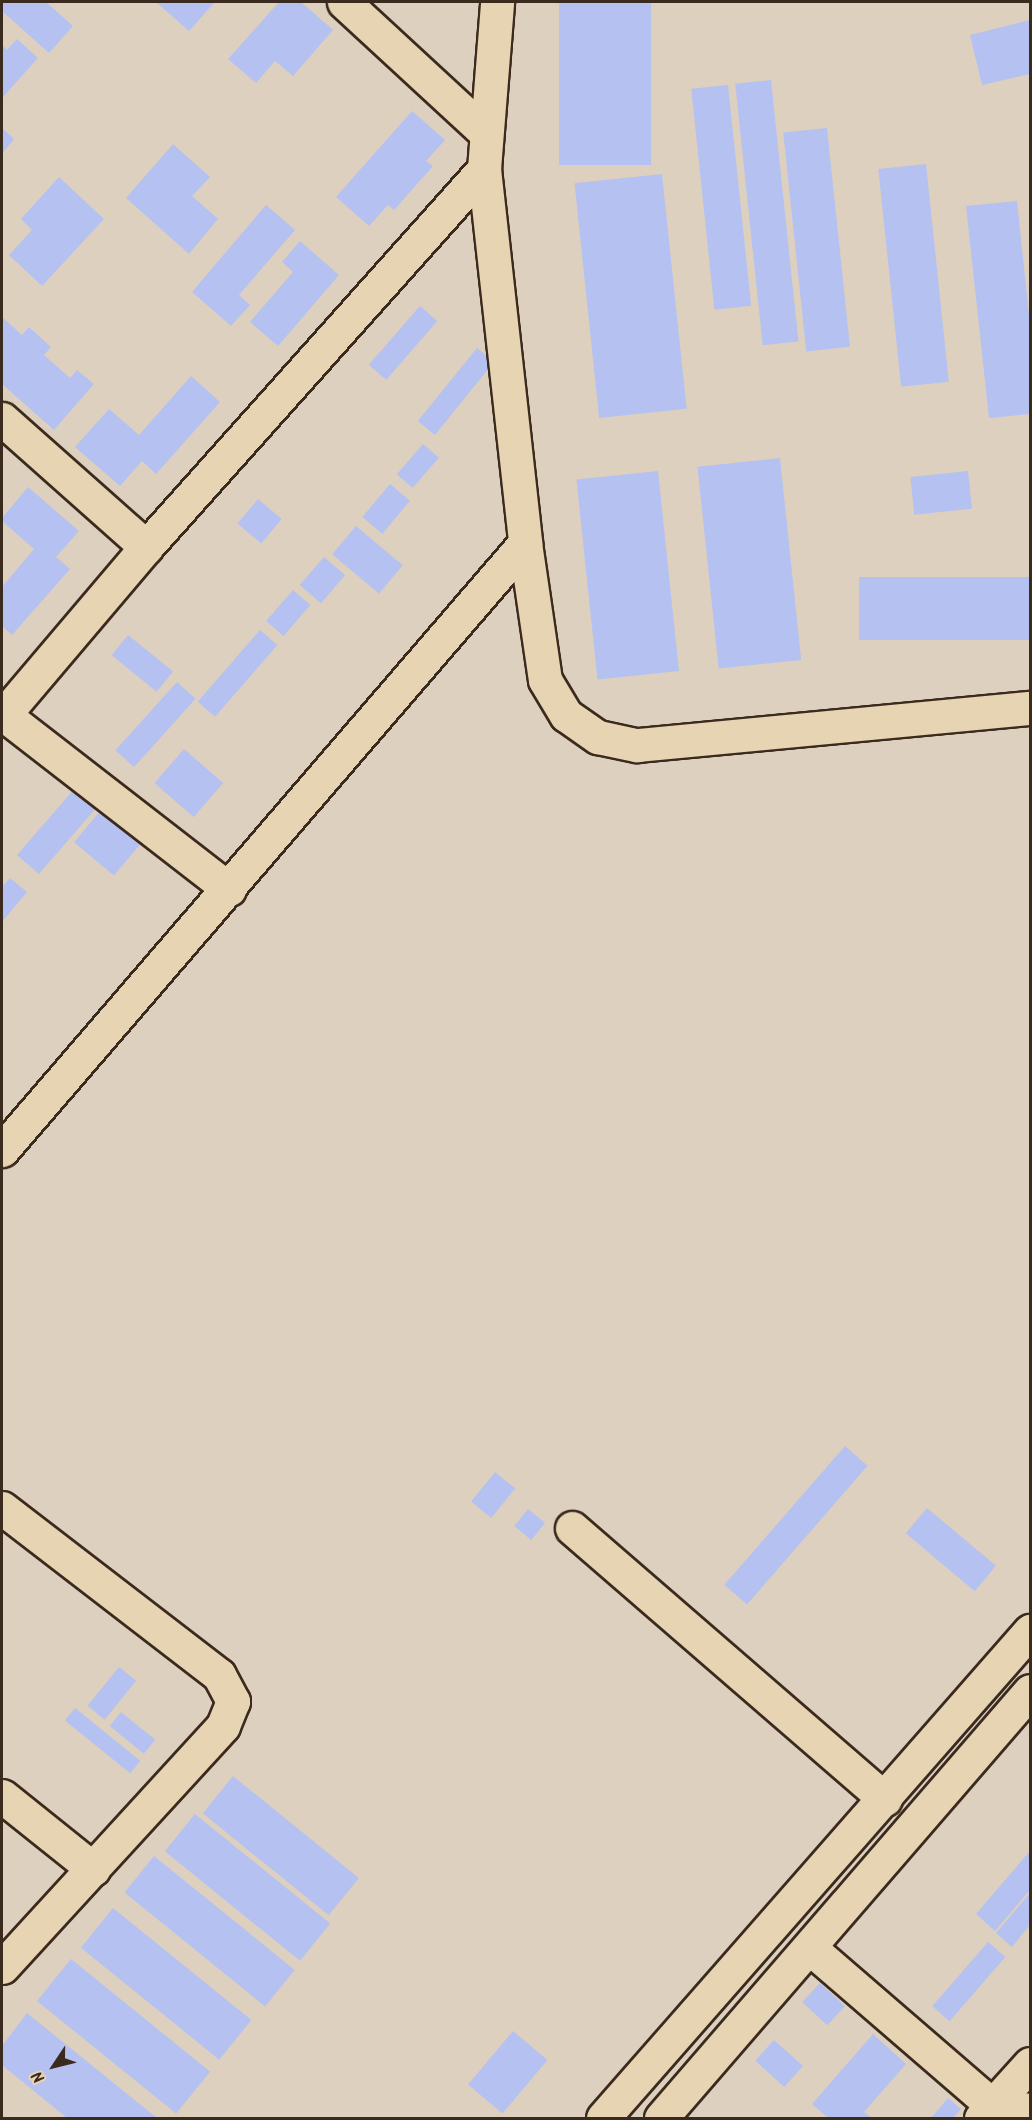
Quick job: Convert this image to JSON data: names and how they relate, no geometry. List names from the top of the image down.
{
  "north": "bottom left"
}
